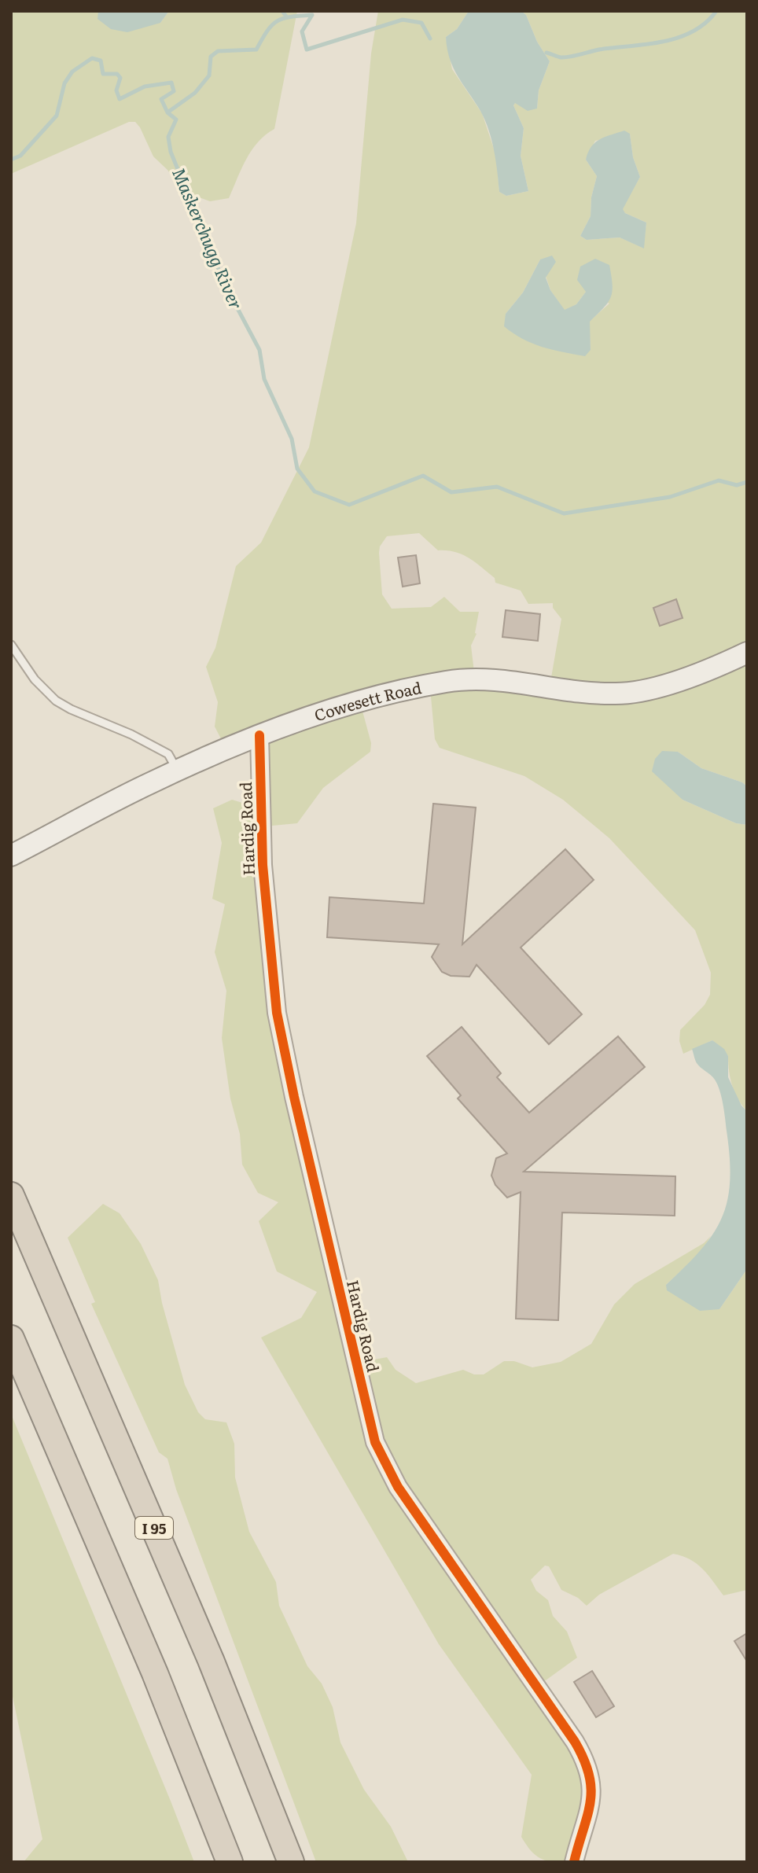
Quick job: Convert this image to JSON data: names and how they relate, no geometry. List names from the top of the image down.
{
  "streets": {
    "highway": ["I 95"],
    "main road": ["Cowesett Road"],
    "street": ["Hardig Road"]
  },
  "crossings": [
    ["Cowesett Road", "Hardig Road"]
  ],
  "water": ["Maskerchugg River"]
}
